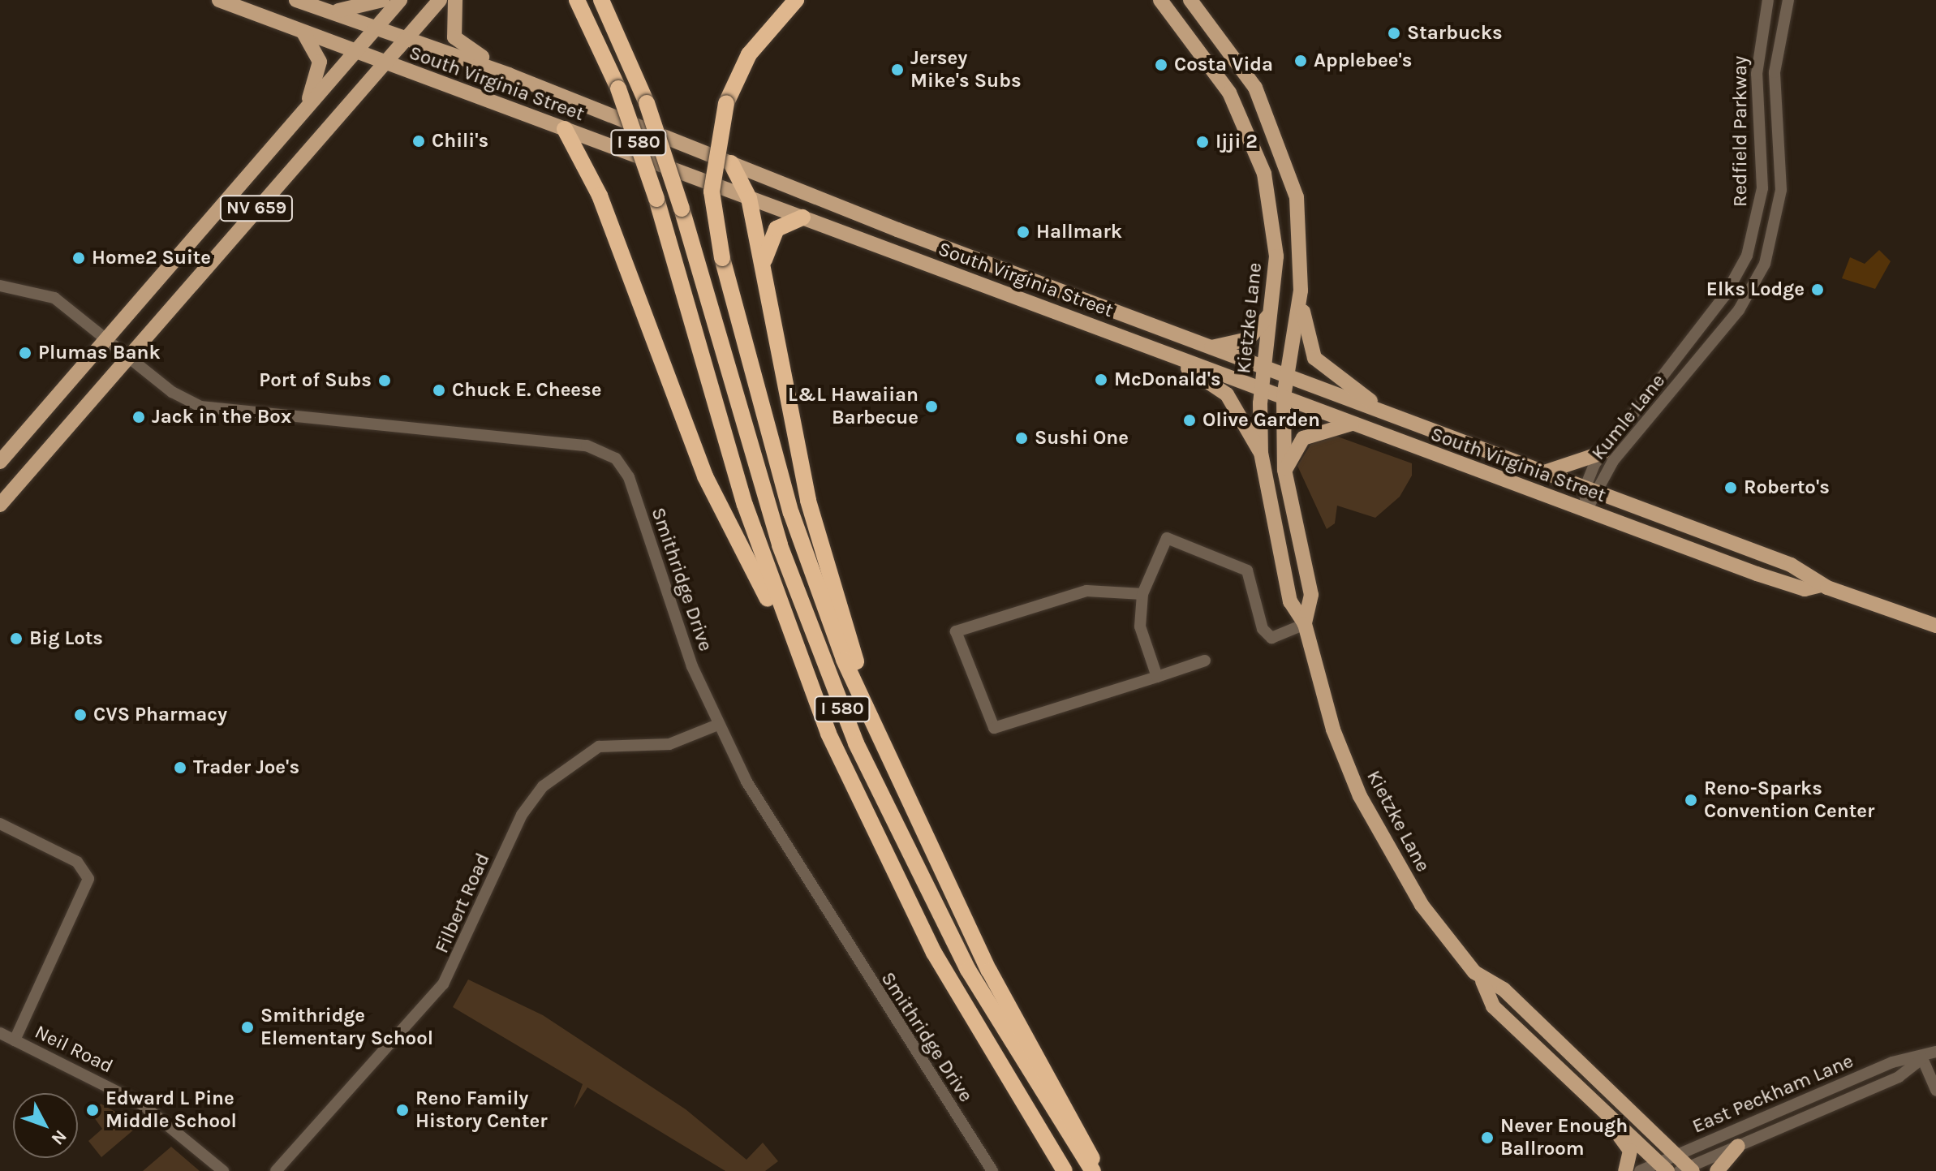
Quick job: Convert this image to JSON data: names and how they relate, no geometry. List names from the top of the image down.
{
  "streets": {
    "highway": ["I 580"],
    "main road": ["South Virginia Street", "NV 659", "Kietzke Lane"],
    "street": [
      "Redfield Parkway",
      "Kumle Lane",
      "Smithridge Drive",
      "Filbert Road",
      "Neil Road",
      "East Peckham Lane"
    ]
  },
  "crossings": [
    ["South Virginia Street", "NV 659"],
    ["South Virginia Street", "Kietzke Lane"],
    ["South Virginia Street", "Kumle Lane"],
    ["Redfield Parkway", "Kumle Lane"],
    ["NV 659", "Smithridge Drive"],
    ["Kietzke Lane", "East Peckham Lane"],
    ["Smithridge Drive", "Filbert Road"]
  ],
  "places": [
    "Starbucks",
    "Applebee's",
    "Costa Vida",
    "Jersey Mike's Subs",
    "Chili's",
    "Ijji 2",
    "Hallmark",
    "Home2 Suite",
    "Elks Lodge",
    "Plumas Bank",
    "McDonald's",
    "Port of Subs",
    "Chuck E. Cheese",
    "L&L Hawaiian Barbecue",
    "Jack in the Box",
    "Olive Garden",
    "Sushi One",
    "Roberto's",
    "Big Lots",
    "CVS Pharmacy",
    "Trader Joe's",
    "Reno-Sparks Convention Center",
    "Smithridge Elementary School",
    "Edward L Pine Middle School",
    "Reno Family History Center",
    "Never Enough Ballroom"
  ],
  "north": "bottom right"
}
